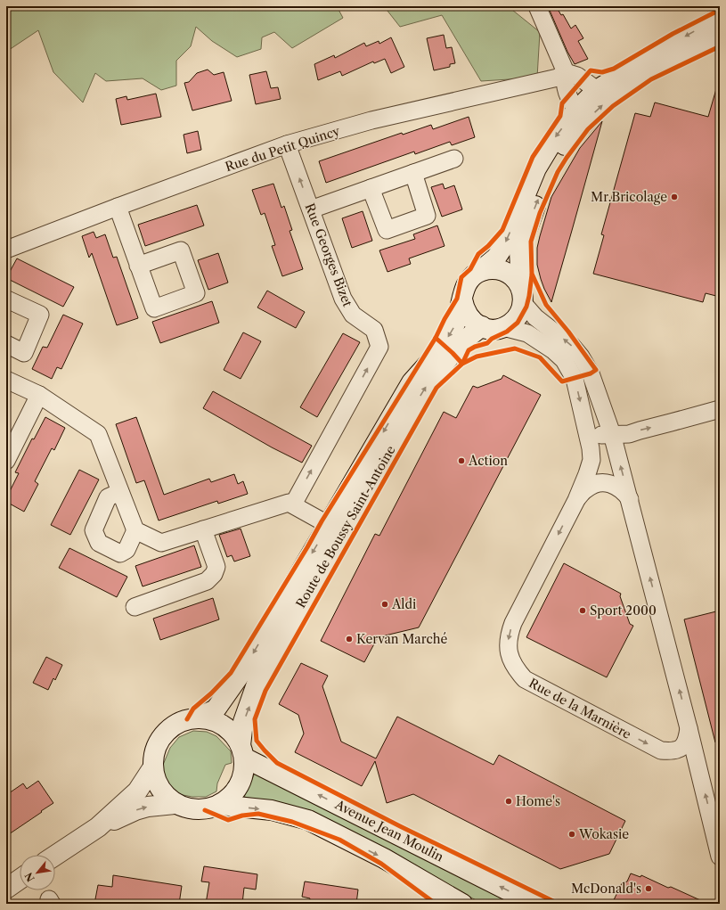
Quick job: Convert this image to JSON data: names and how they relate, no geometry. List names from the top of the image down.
{
  "streets": {
    "main road": ["Route de Boussy Saint-Antoine", "Avenue Jean Moulin"],
    "street": ["Rue du Petit Quincy", "Rue Georges Bizet", "Rue de la Marnière"]
  },
  "crossings": [
    ["Rue du Petit Quincy", "Rue Georges Bizet"],
    ["Route de Boussy Saint-Antoine", "Rue de la Marnière"],
    ["Route de Boussy Saint-Antoine", "Avenue Jean Moulin"]
  ],
  "one_way": ["Rue Georges Bizet"],
  "places": [
    "Mr.Bricolage",
    "Action",
    "Aldi",
    "Sport 2000",
    "Kervan Marché",
    "Home's",
    "Wokasie",
    "McDonald's"
  ],
  "north": "bottom left"
}
